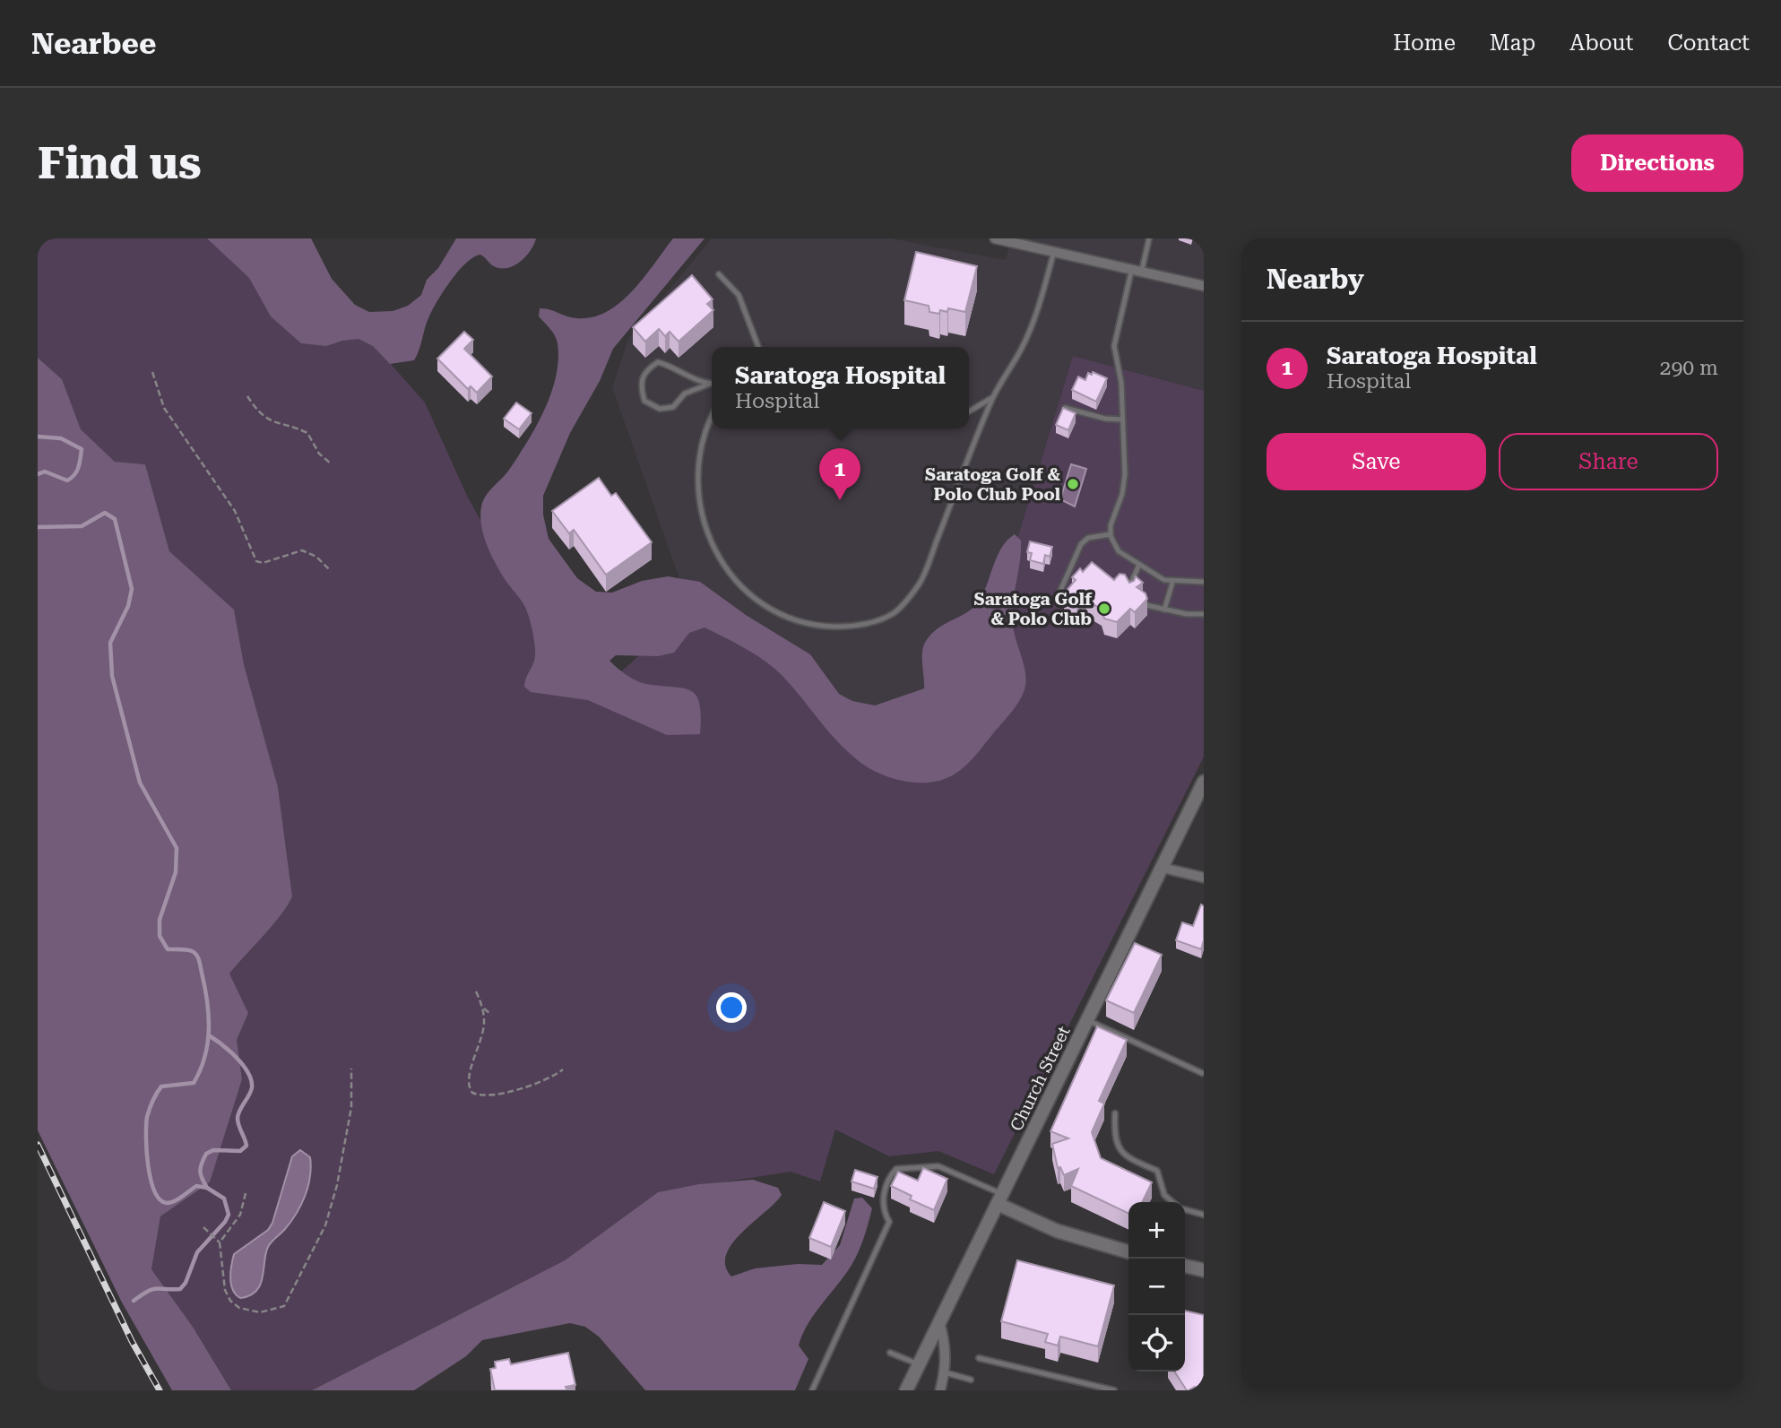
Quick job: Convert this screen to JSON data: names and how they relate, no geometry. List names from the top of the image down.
{
  "streets": {
    "main road": ["Church Street"]
  },
  "places": ["Saratoga Golf & Polo Club Pool", "Saratoga Golf & Polo Club"],
  "page": {
    "header": "Nearbee",
    "nav": [
      "Home",
      "Map",
      "About",
      "Contact"
    ],
    "buttons": [
      "Directions",
      ["Save", "Share"]
    ],
    "title": "Find us",
    "heading": "Nearby",
    "list": [
      {
        "mark": "1",
        "name": "Saratoga Hospital",
        "note": "Hospital",
        "value": "290 m"
      }
    ],
    "popup": ["Saratoga Hospital", "Hospital"],
    "pins": "1",
    "map_buttons": ["+", "−"]
  }
}
